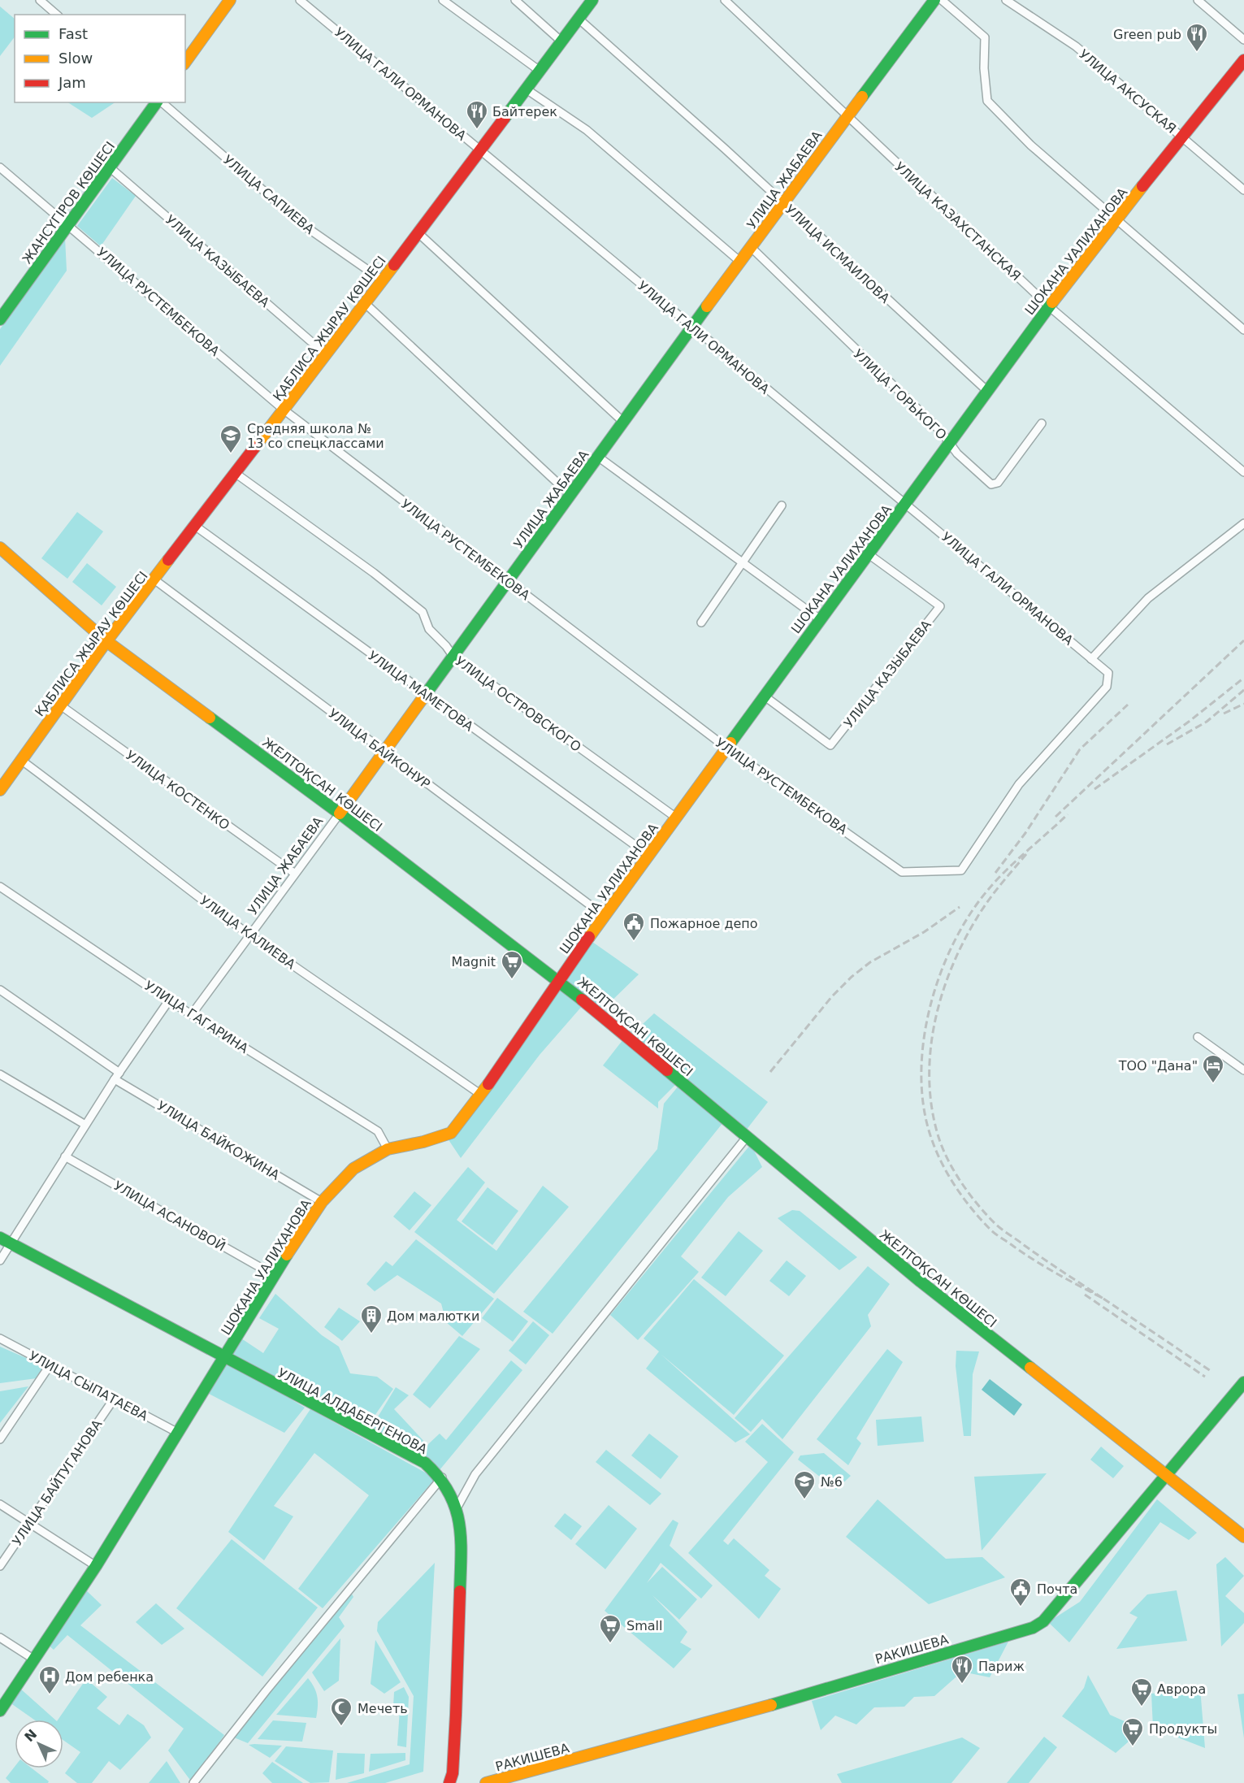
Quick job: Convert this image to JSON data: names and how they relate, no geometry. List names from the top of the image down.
{
  "streets": {
    "street": [
      "УЛИЦА ГАЛИ ОРМАНОВА",
      "УЛИЦА АКСУСКАЯ",
      "УЛИЦА ЖАБАЕВА",
      "УЛИЦА САПИЕВА",
      "ЖАНСҮГІРОВ КӨШЕСІ",
      "УЛИЦА КАЗАХСТАНСКАЯ",
      "ШОКАНА УАЛИХАНОВА",
      "УЛИЦА ИСМАИЛОВА",
      "УЛИЦА КАЗЫБАЕВА",
      "УЛИЦА РУСТЕМБЕКОВА",
      "ҚАБЛИСА ЖЫРАУ КӨШЕСІ",
      "УЛИЦА ГОРЬКОГО",
      "УЛИЦА МАМЕТОВА",
      "УЛИЦА ОСТРОВСКОГО",
      "УЛИЦА БАЙКОНУР",
      "ЖЕЛТОҚСАН КӨШЕСІ",
      "УЛИЦА КОСТЕНКО",
      "УЛИЦА КАЛИЕВА",
      "УЛИЦА ГАГАРИНА",
      "УЛИЦА БАЙКОЖИНА",
      "УЛИЦА АСАНОВОЙ",
      "УЛИЦА СЫПАТАЕВА",
      "УЛИЦА АЛДАБЕРГЕНОВА",
      "УЛИЦА БАЙТУГАНОВА",
      "РАКИШЕВА"
    ]
  },
  "crossings": [
    ["УЛИЦА ГАЛИ ОРМАНОВА", "УЛИЦА ЖАБАЕВА"],
    ["УЛИЦА ГАЛИ ОРМАНОВА", "ШОКАНА УАЛИХАНОВА"],
    ["УЛИЦА ГАЛИ ОРМАНОВА", "УЛИЦА РУСТЕМБЕКОВА"],
    ["УЛИЦА ГАЛИ ОРМАНОВА", "ҚАБЛИСА ЖЫРАУ КӨШЕСІ"],
    ["УЛИЦА АКСУСКАЯ", "ШОКАНА УАЛИХАНОВА"],
    ["УЛИЦА ЖАБАЕВА", "УЛИЦА КАЗАХСТАНСКАЯ"],
    ["УЛИЦА ЖАБАЕВА", "УЛИЦА ИСМАИЛОВА"],
    ["УЛИЦА ЖАБАЕВА", "УЛИЦА РУСТЕМБЕКОВА"],
    ["УЛИЦА ЖАБАЕВА", "УЛИЦА ГОРЬКОГО"],
    ["УЛИЦА ЖАБАЕВА", "УЛИЦА МАМЕТОВА"],
    ["УЛИЦА ЖАБАЕВА", "УЛИЦА ОСТРОВСКОГО"],
    ["УЛИЦА ЖАБАЕВА", "УЛИЦА БАЙКОНУР"],
    ["УЛИЦА ЖАБАЕВА", "ЖЕЛТОҚСАН КӨШЕСІ"],
    ["УЛИЦА ЖАБАЕВА", "УЛИЦА КОСТЕНКО"],
    ["УЛИЦА ЖАБАЕВА", "УЛИЦА КАЛИЕВА"],
    ["УЛИЦА ЖАБАЕВА", "УЛИЦА ГАГАРИНА"],
    ["УЛИЦА САПИЕВА", "ҚАБЛИСА ЖЫРАУ КӨШЕСІ"],
    ["ЖАНСҮГІРОВ КӨШЕСІ", "УЛИЦА КАЗЫБАЕВА"],
    ["ЖАНСҮГІРОВ КӨШЕСІ", "УЛИЦА РУСТЕМБЕКОВА"],
    ["УЛИЦА КАЗАХСТАНСКАЯ", "ШОКАНА УАЛИХАНОВА"],
    ["ШОКАНА УАЛИХАНОВА", "УЛИЦА ИСМАИЛОВА"],
    ["ШОКАНА УАЛИХАНОВА", "УЛИЦА КАЗЫБАЕВА"],
    ["ШОКАНА УАЛИХАНОВА", "УЛИЦА РУСТЕМБЕКОВА"],
    ["ШОКАНА УАЛИХАНОВА", "УЛИЦА ГОРЬКОГО"],
    ["ШОКАНА УАЛИХАНОВА", "УЛИЦА МАМЕТОВА"],
    ["ШОКАНА УАЛИХАНОВА", "УЛИЦА ОСТРОВСКОГО"],
    ["ШОКАНА УАЛИХАНОВА", "УЛИЦА БАЙКОНУР"],
    ["ШОКАНА УАЛИХАНОВА", "ЖЕЛТОҚСАН КӨШЕСІ"],
    ["ШОКАНА УАЛИХАНОВА", "УЛИЦА КАЛИЕВА"],
    ["ШОКАНА УАЛИХАНОВА", "УЛИЦА ГАГАРИНА"],
    ["ШОКАНА УАЛИХАНОВА", "УЛИЦА БАЙКОЖИНА"],
    ["ШОКАНА УАЛИХАНОВА", "УЛИЦА АСАНОВОЙ"],
    ["ШОКАНА УАЛИХАНОВА", "УЛИЦА СЫПАТАЕВА"],
    ["ШОКАНА УАЛИХАНОВА", "УЛИЦА АЛДАБЕРГЕНОВА"],
    ["УЛИЦА ИСМАИЛОВА", "ҚАБЛИСА ЖЫРАУ КӨШЕСІ"],
    ["УЛИЦА КАЗЫБАЕВА", "ҚАБЛИСА ЖЫРАУ КӨШЕСІ"],
    ["УЛИЦА РУСТЕМБЕКОВА", "ҚАБЛИСА ЖЫРАУ КӨШЕСІ"],
    ["ҚАБЛИСА ЖЫРАУ КӨШЕСІ", "УЛИЦА МАМЕТОВА"],
    ["ҚАБЛИСА ЖЫРАУ КӨШЕСІ", "УЛИЦА ОСТРОВСКОГО"],
    ["ҚАБЛИСА ЖЫРАУ КӨШЕСІ", "УЛИЦА БАЙКОНУР"],
    ["ҚАБЛИСА ЖЫРАУ КӨШЕСІ", "ЖЕЛТОҚСАН КӨШЕСІ"],
    ["ҚАБЛИСА ЖЫРАУ КӨШЕСІ", "УЛИЦА КОСТЕНКО"],
    ["ҚАБЛИСА ЖЫРАУ КӨШЕСІ", "УЛИЦА КАЛИЕВА"],
    ["ЖЕЛТОҚСАН КӨШЕСІ", "РАКИШЕВА"],
    ["УЛИЦА СЫПАТАЕВА", "УЛИЦА БАЙТУГАНОВА"]
  ],
  "places": {
    "restaurant": ["Green pub", "Байтерек", "Париж"],
    "school or university": ["Средняя школа № 13 со спецклассами", "№6"],
    "public building": ["Пожарное депо", "Почта"],
    "supermarket": [
      "Magnit",
      "Small",
      "Аврора",
      "Продукты"
    ],
    "hotel": ["ТОО \"Дана\""],
    "building": ["Дом малютки"],
    "hospital": ["Дом ребенка"],
    "mosque": ["Мечеть"]
  },
  "legend": ["Fast", "Slow", "Jam"],
  "north": "top left"
}
